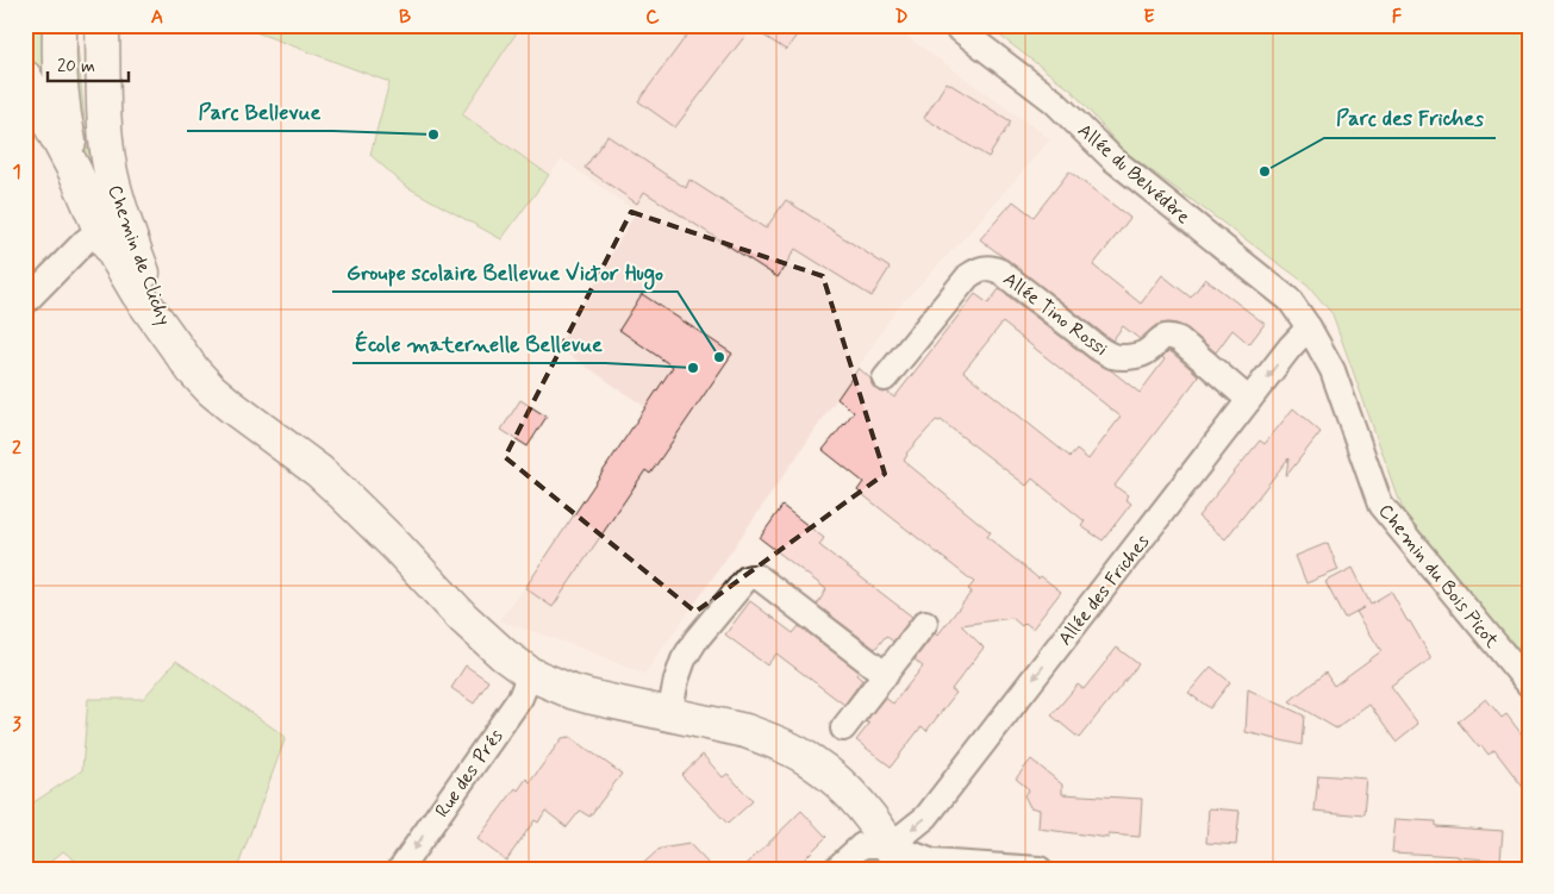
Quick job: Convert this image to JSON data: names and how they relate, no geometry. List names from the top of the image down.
{
  "streets": {
    "street": [
      "Allée du Belvédère",
      "Chemin de Clichy",
      "Allée Tino Rossi",
      "Chemin du Bois Picot",
      "Allée des Friches",
      "Rue des Prés"
    ]
  },
  "crossings": [
    ["Allée du Belvédère", "Chemin du Bois Picot"],
    ["Allée du Belvédère", "Allée des Friches"],
    ["Chemin de Clichy", "Allée des Friches"],
    ["Chemin de Clichy", "Rue des Prés"],
    ["Allée Tino Rossi", "Allée des Friches"],
    ["Chemin du Bois Picot", "Allée des Friches"]
  ],
  "one_way": ["Allée des Friches", "Rue des Prés"],
  "places": [
    "Parc Bellevue",
    "Parc des Friches",
    "Groupe scolaire Bellevue Victor Hugo",
    "École maternelle Bellevue"
  ],
  "scale_bar": "20 m",
  "grid": {
    "columns": [
      "A",
      "B",
      "C",
      "D",
      "E",
      "F"
    ],
    "rows": ["1", "2", "3"]
  }
}
